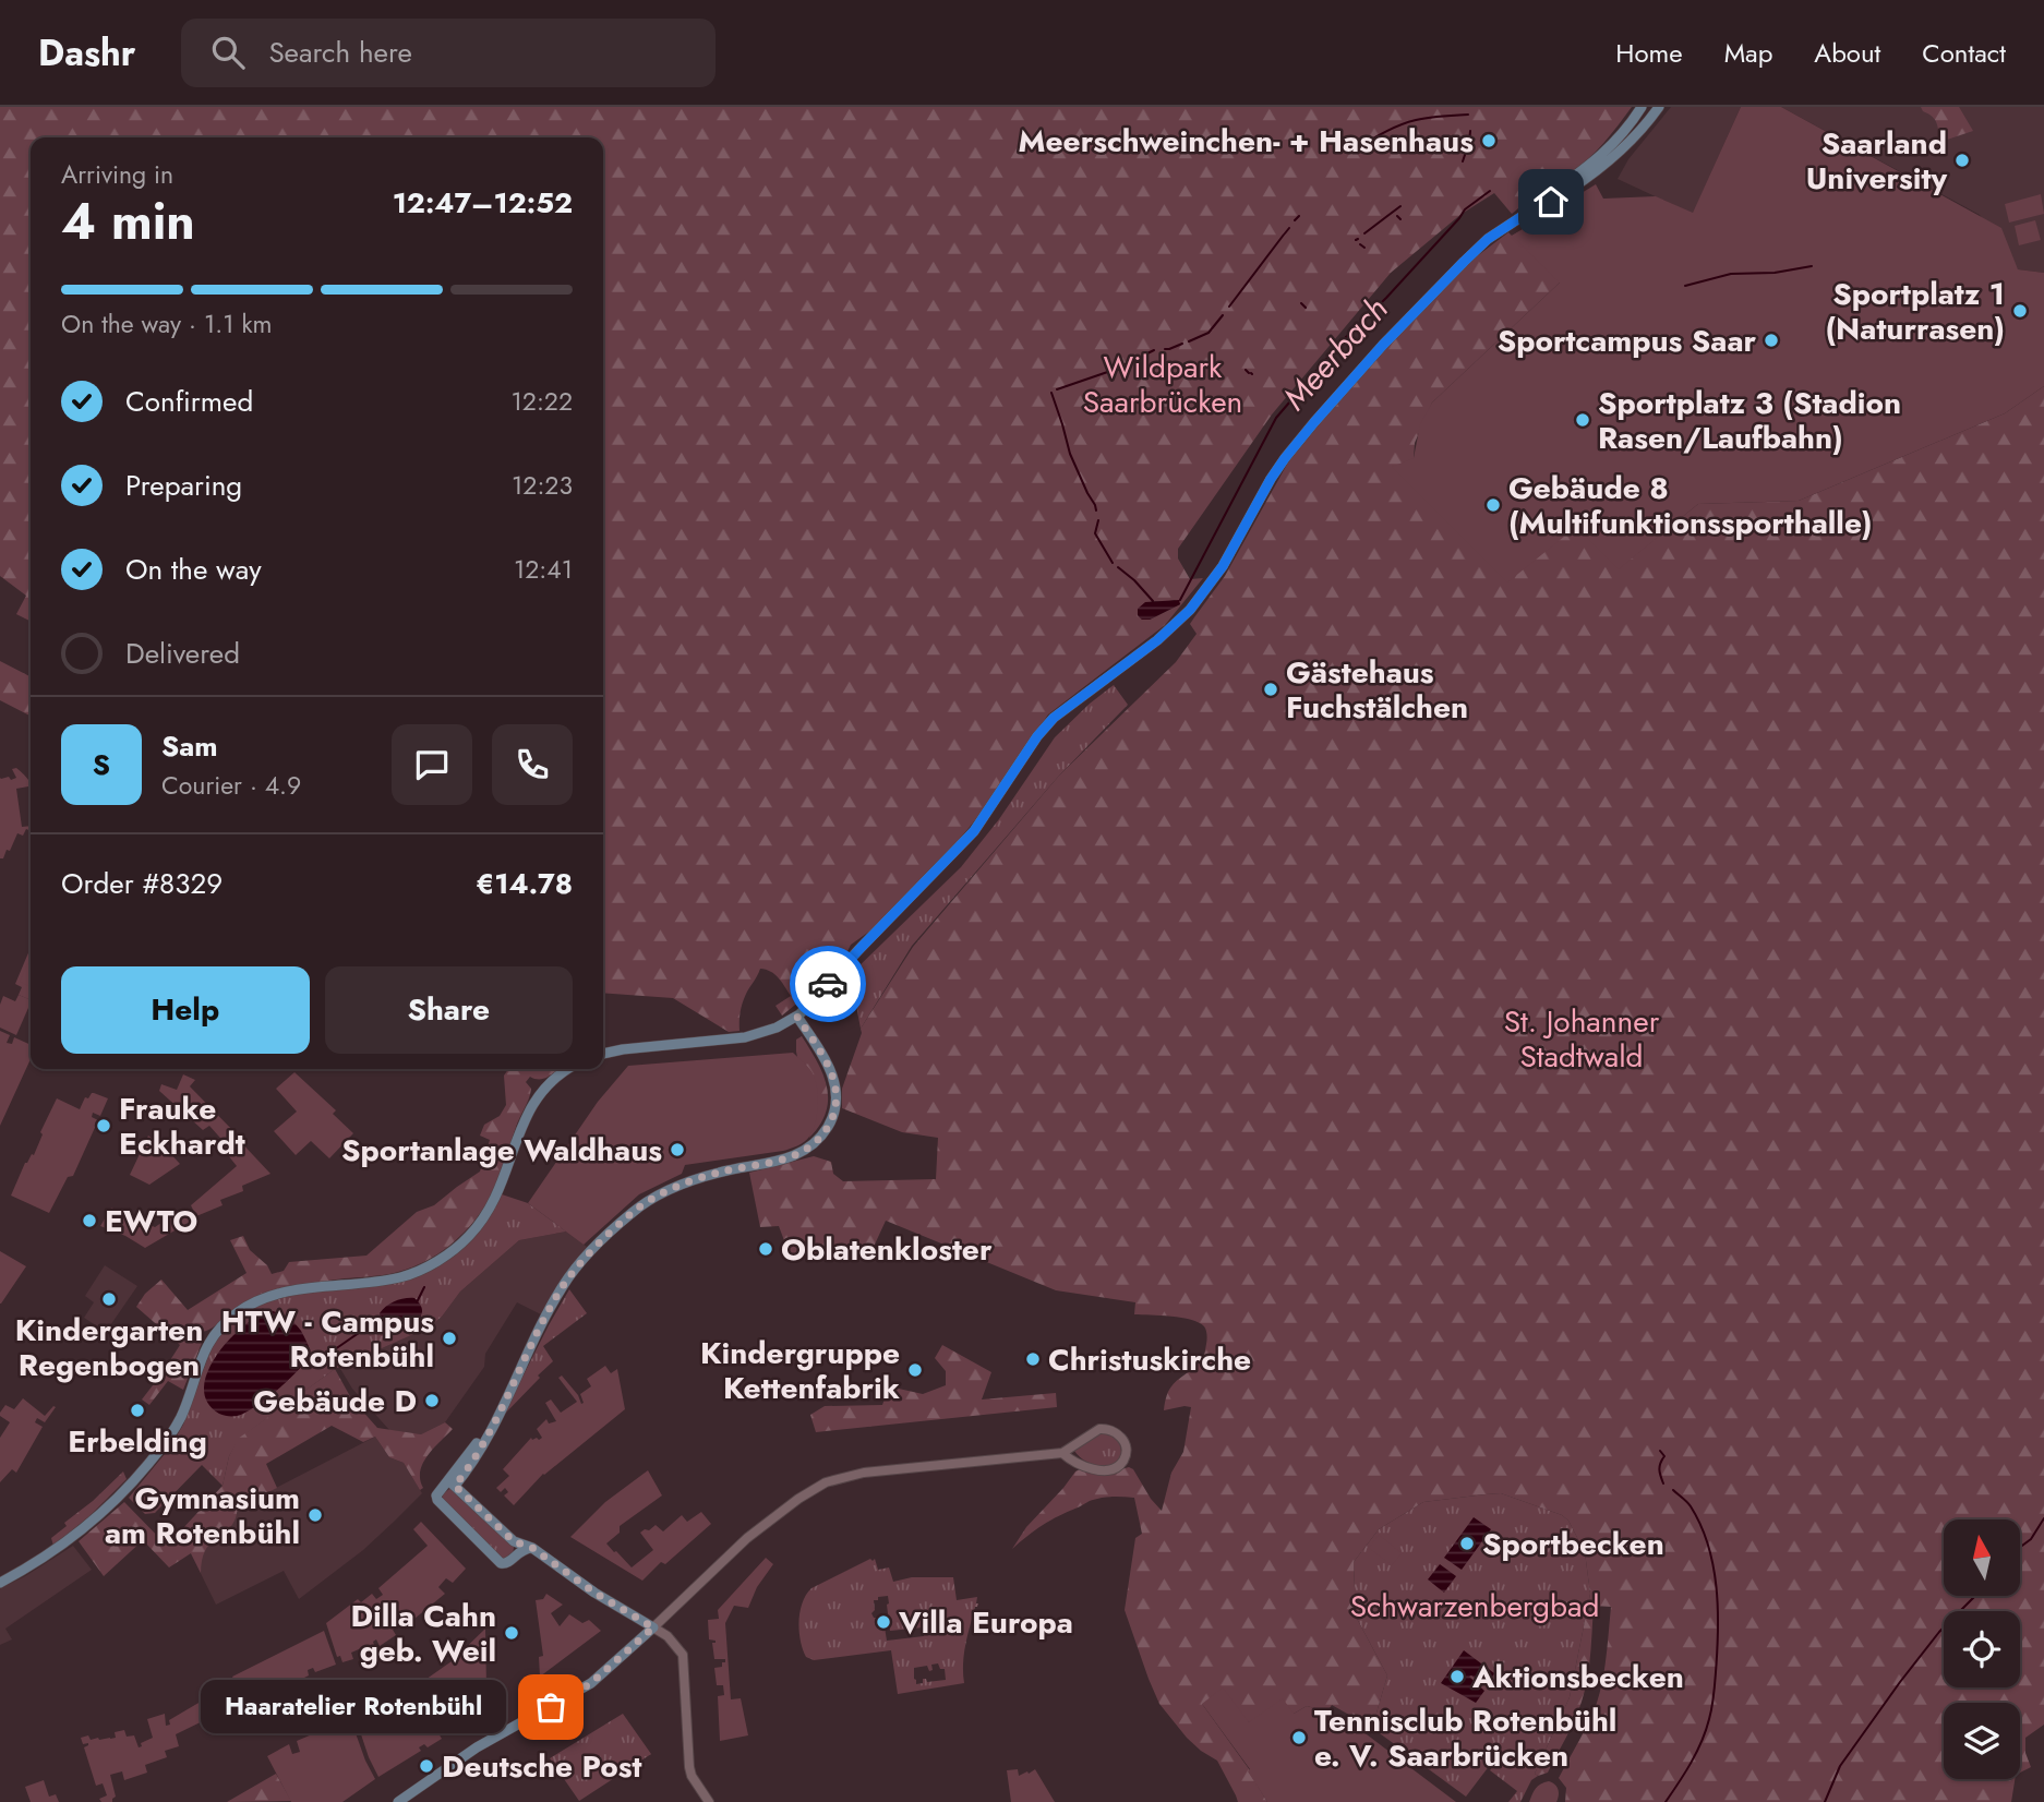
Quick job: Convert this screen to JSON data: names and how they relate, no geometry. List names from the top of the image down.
{
  "water": ["Meerbach"],
  "parks": ["Wildpark Saarbrücken", "St. Johanner Stadtwald", "Schwarzenbergbad"],
  "places": [
    "Meerschweinchen- + Hasenhaus",
    "Saarland University",
    "Sportplatz 1 (Naturrasen)",
    "Sportcampus Saar",
    "Sportplatz 3 (Stadion Rasen/Laufbahn)",
    "Gebäude 8 (Multifunktionssporthalle)",
    "Gästehaus Fuchstälchen",
    "Frauke Eckhardt",
    "Sportanlage Waldhaus",
    "EWTO",
    "Oblatenkloster",
    "Kindergarten Regenbogen",
    "HTW - Campus Rotenbühl",
    "Christuskirche",
    "Kindergruppe Kettenfabrik",
    "Gebäude D",
    "Erbelding",
    "Gymnasium am Rotenbühl",
    "Sportbecken",
    "Villa Europa",
    "Dilla Cahn geb. Weil",
    "Aktionsbecken",
    "Haaratelier Rotenbühl",
    "Tennisclub Rotenbühl e. V. Saarbrücken",
    "Deutsche Post"
  ],
  "north": "top",
  "page": {
    "header": "Dashr",
    "search": "Search here",
    "nav": [
      "Home",
      "Map",
      "About",
      "Contact"
    ],
    "heading": ["4 min", "Arriving in", "12:47–12:52"],
    "panel": [
      "Sam",
      "Courier · 4.9",
      "Order #8329",
      "€14.78"
    ],
    "bar": "On the way · 1.1 km",
    "list": [
      ["Confirmed", "12:22"],
      ["Preparing", "12:23"],
      ["On the way", "12:41"],
      "Delivered"
    ],
    "round": "S",
    "buttons": ["Help", "Share"],
    "bubble": "Haaratelier Rotenbühl"
  }
}
